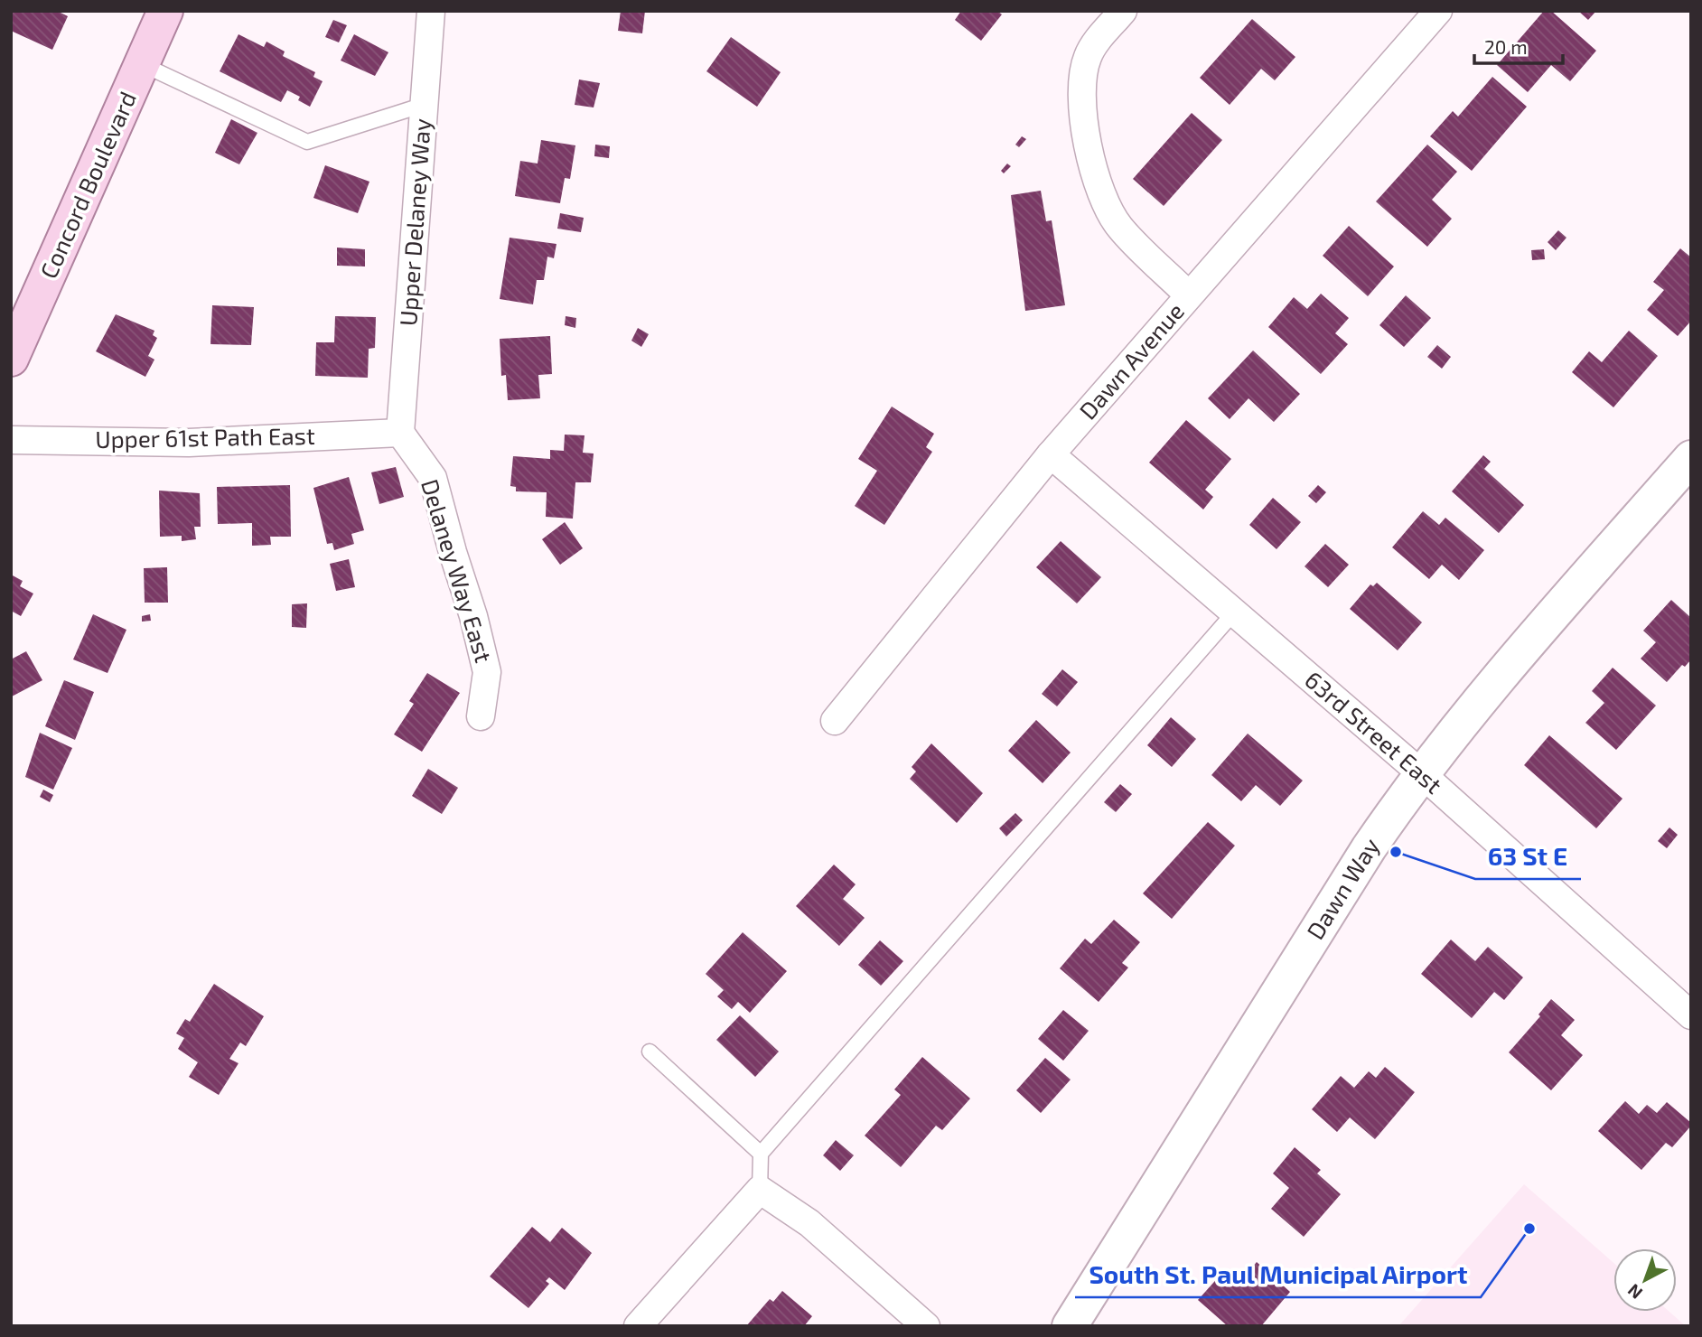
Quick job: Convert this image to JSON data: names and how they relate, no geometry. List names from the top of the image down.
{
  "streets": {
    "main road": ["Concord Boulevard"],
    "street": [
      "Upper Delaney Way",
      "Dawn Avenue",
      "Upper 61st Path East",
      "Delaney Way East",
      "63rd Street East",
      "Dawn Way"
    ]
  },
  "crossings": [
    ["Upper Delaney Way", "Upper 61st Path East"],
    ["Upper Delaney Way", "Delaney Way East"],
    ["Dawn Avenue", "63rd Street East"],
    ["Upper 61st Path East", "Delaney Way East"],
    ["63rd Street East", "Dawn Way"]
  ],
  "places": ["63 St E", "South St. Paul Municipal Airport"],
  "scale_bar": "20 m",
  "north": "bottom left"
}
